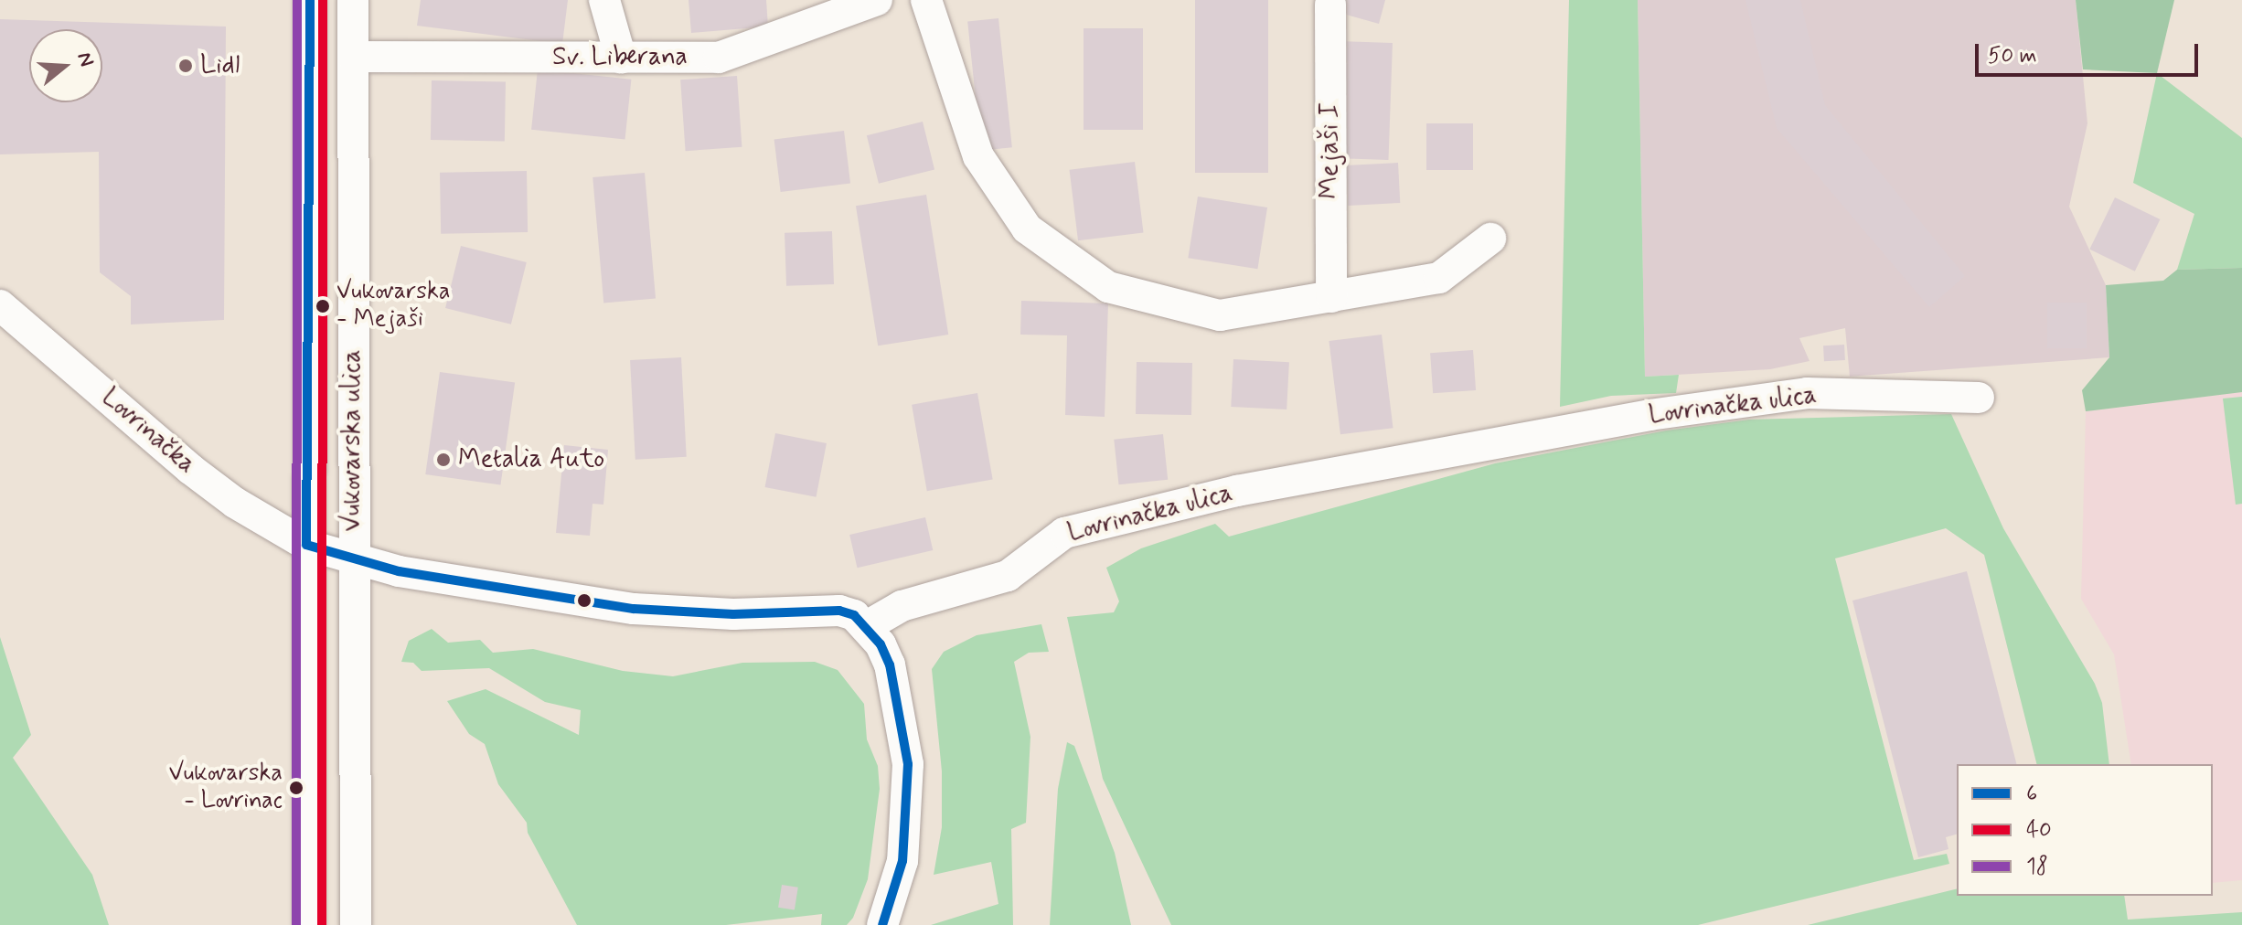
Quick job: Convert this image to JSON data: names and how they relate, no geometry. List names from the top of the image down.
{
  "streets": {
    "street": [
      "Sv. Liberana",
      "Mejaši I",
      "Lovrinačka ulica",
      "Lovrinačka",
      "Vukovarska ulica"
    ]
  },
  "crossings": [
    ["Sv. Liberana", "Vukovarska ulica"],
    ["Lovrinačka", "Vukovarska ulica"]
  ],
  "places": [
    "Lidl",
    "Vukovarska - Mejaši",
    "Metalia Auto",
    "Vukovarska - Lovrinac"
  ],
  "lines": ["transit line 6", "transit line 40", "transit line 18"],
  "legend": ["6", "40", "18"],
  "scale_bar": "50 m",
  "north": "right"
}
